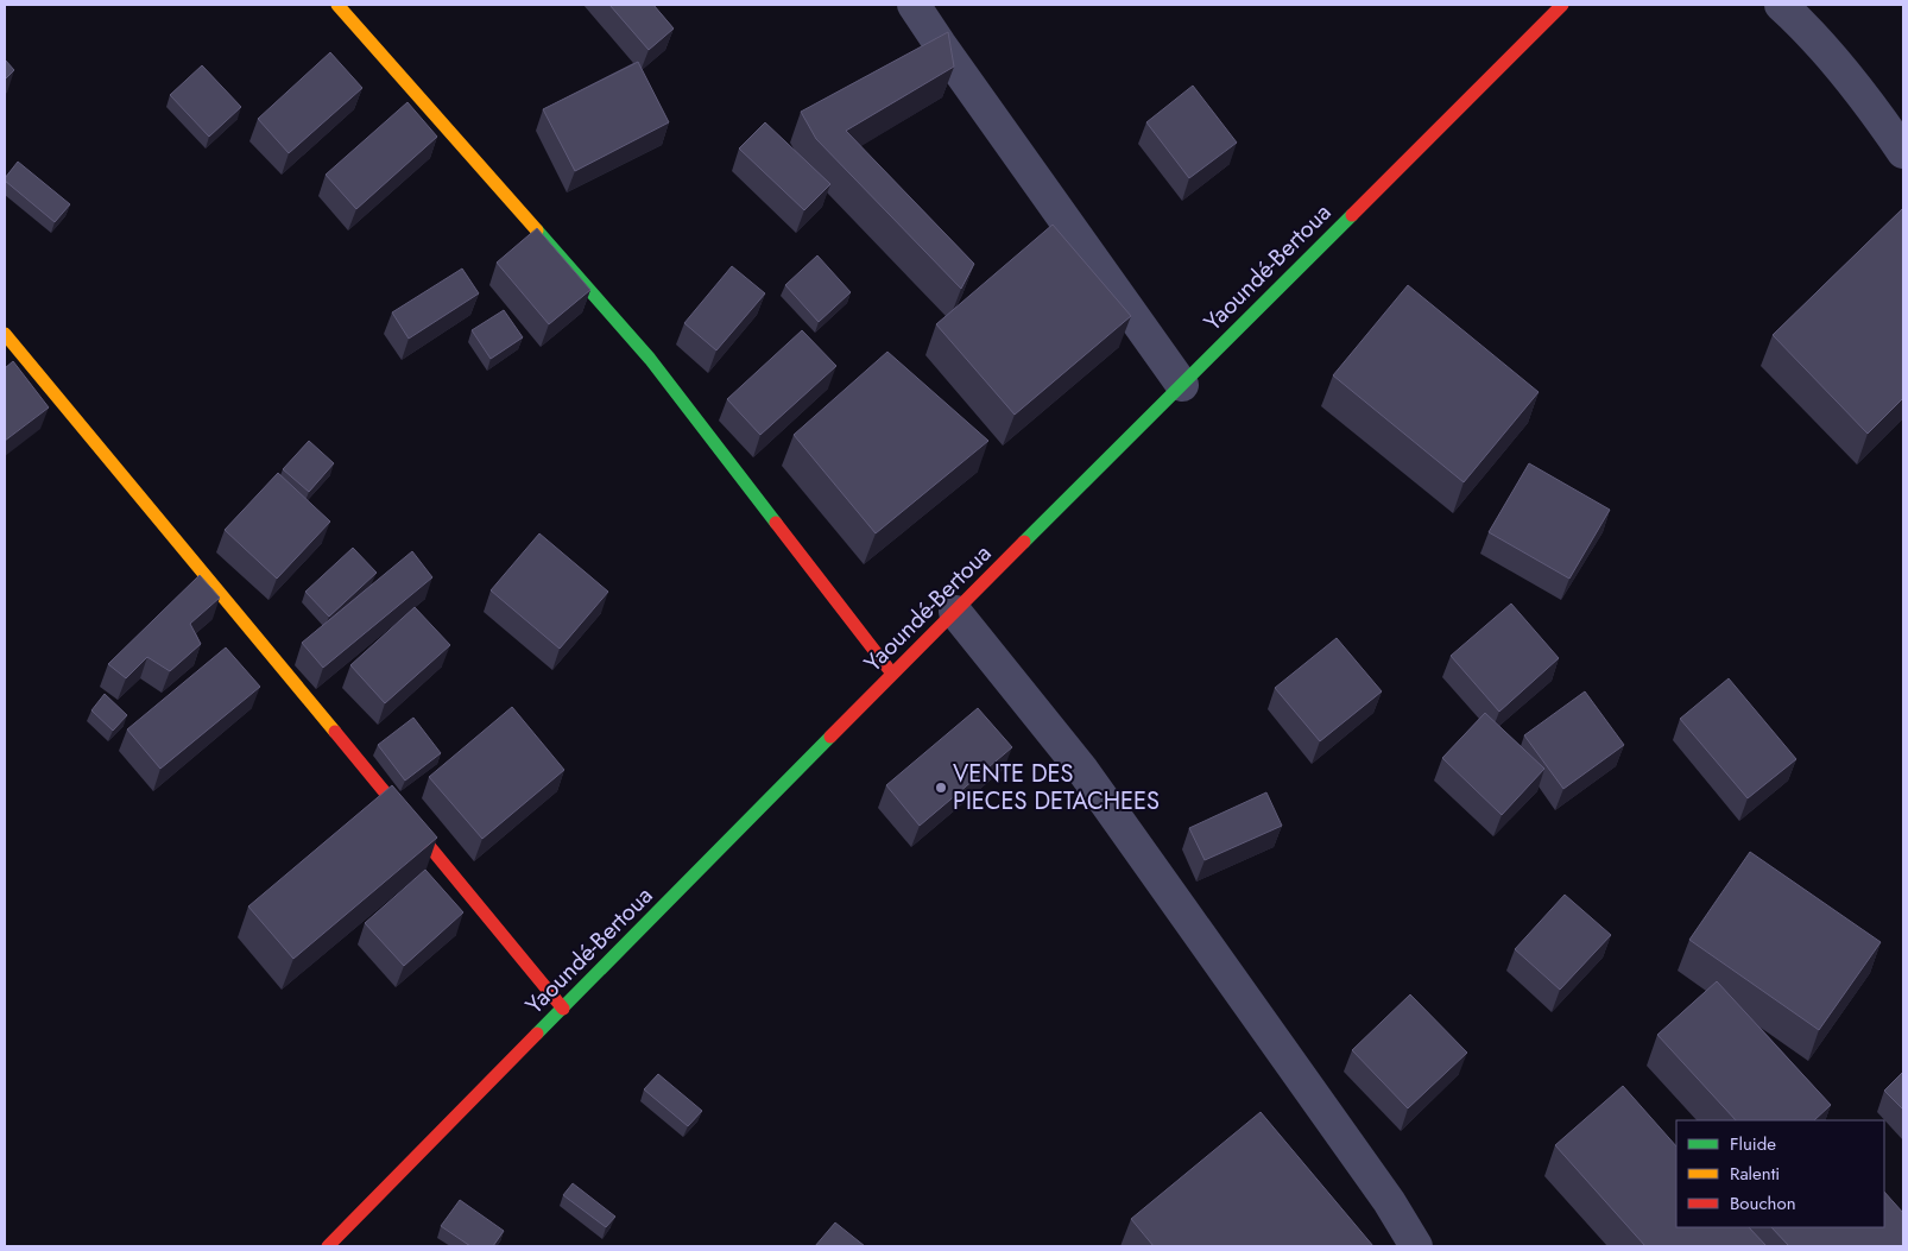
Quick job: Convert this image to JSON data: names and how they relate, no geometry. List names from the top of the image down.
{
  "streets": {
    "main road": ["Yaoundé-Bertoua"]
  },
  "places": ["VENTE DES PIECES DETACHEES"],
  "legend": ["Fluide", "Ralenti", "Bouchon"]
}
